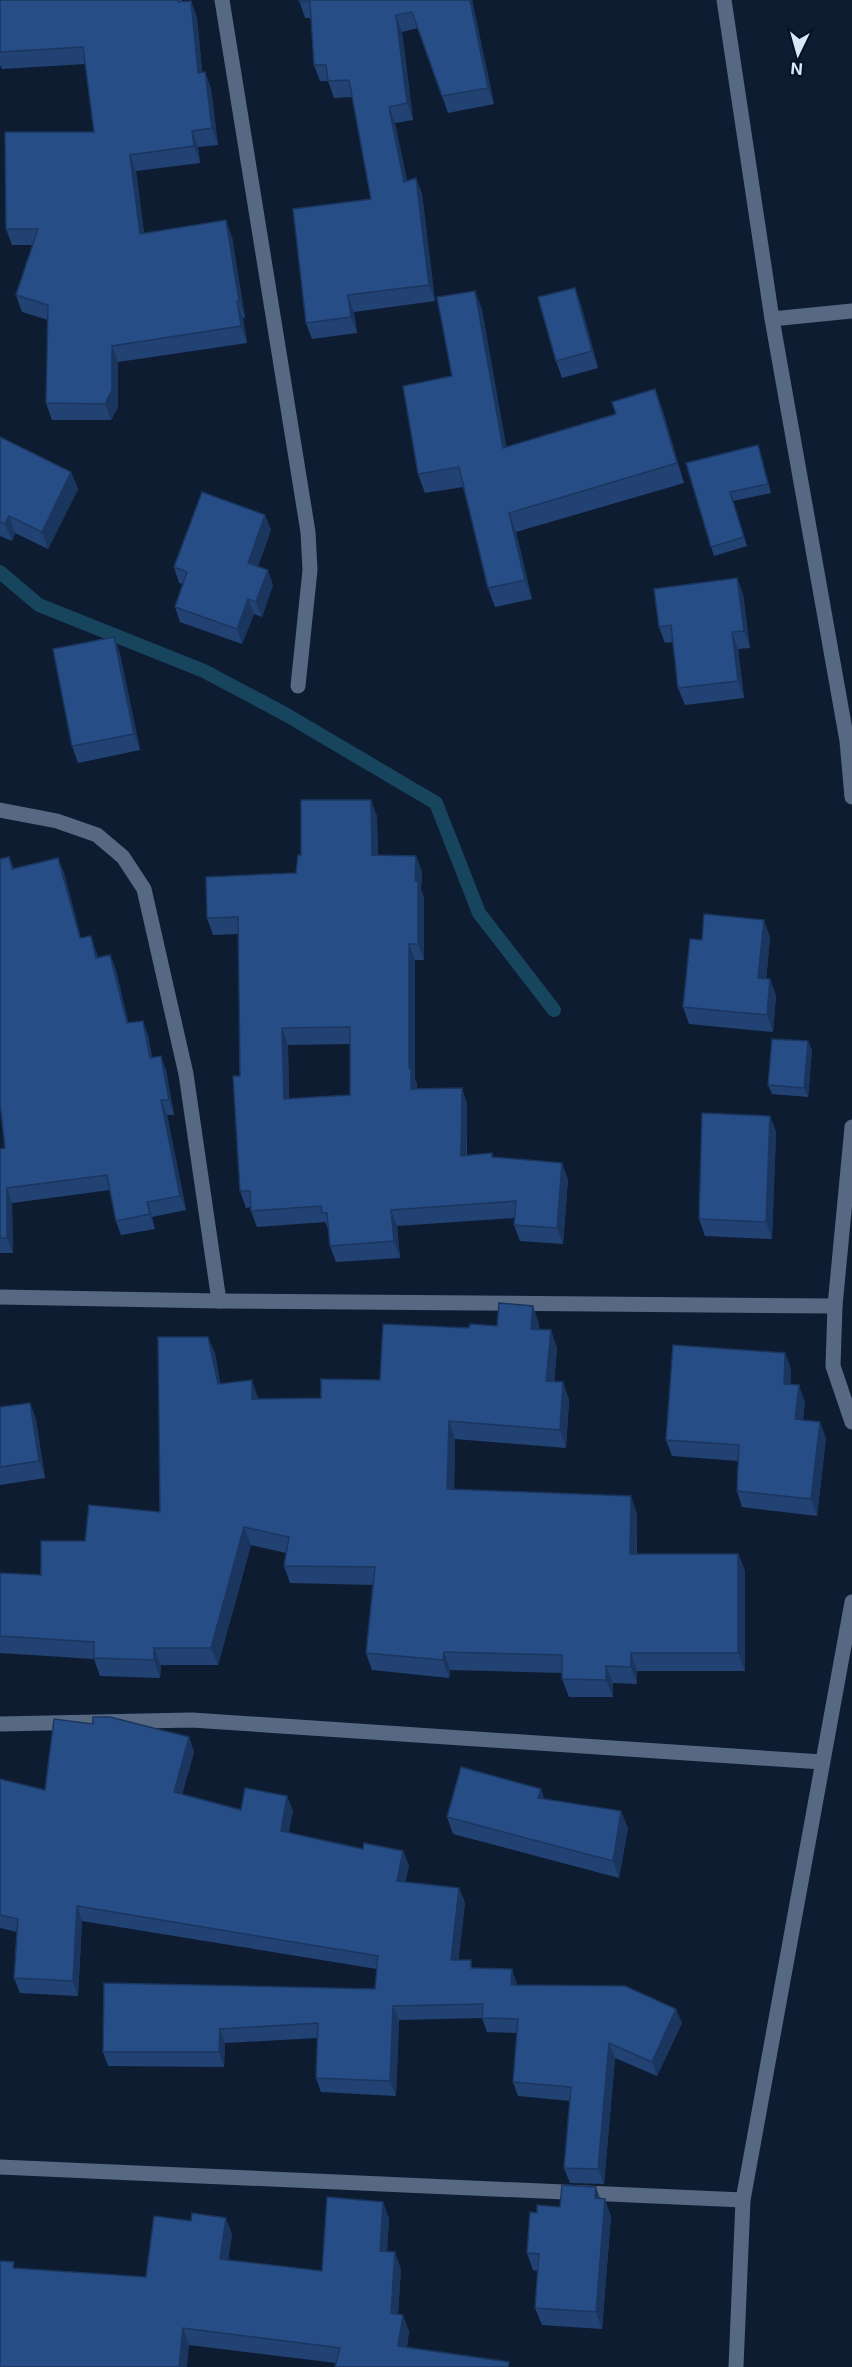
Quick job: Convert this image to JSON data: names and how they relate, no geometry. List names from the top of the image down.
{
  "north": "bottom"
}
